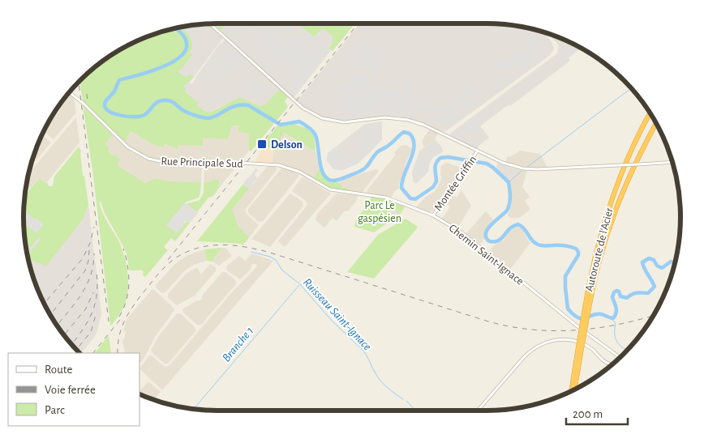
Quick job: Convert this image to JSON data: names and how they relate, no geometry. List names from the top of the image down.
{
  "streets": {
    "highway": ["Autoroute de l'Acier"],
    "street": ["Rue Principale Sud", "Montée Griffin", "Chemin Saint-Ignace"]
  },
  "crossings": [
    ["Rue Principale Sud", "Chemin Saint-Ignace"],
    ["Montée Griffin", "Chemin Saint-Ignace"]
  ],
  "water": ["Ruisseau Saint-Ignace", "Branche 1"],
  "parks": ["Parc Le gaspésien"],
  "places": {
    "transit": ["Delson"]
  },
  "legend": ["Route", "Voie ferrée", "Parc"],
  "scale_bar": "200 m"
}
